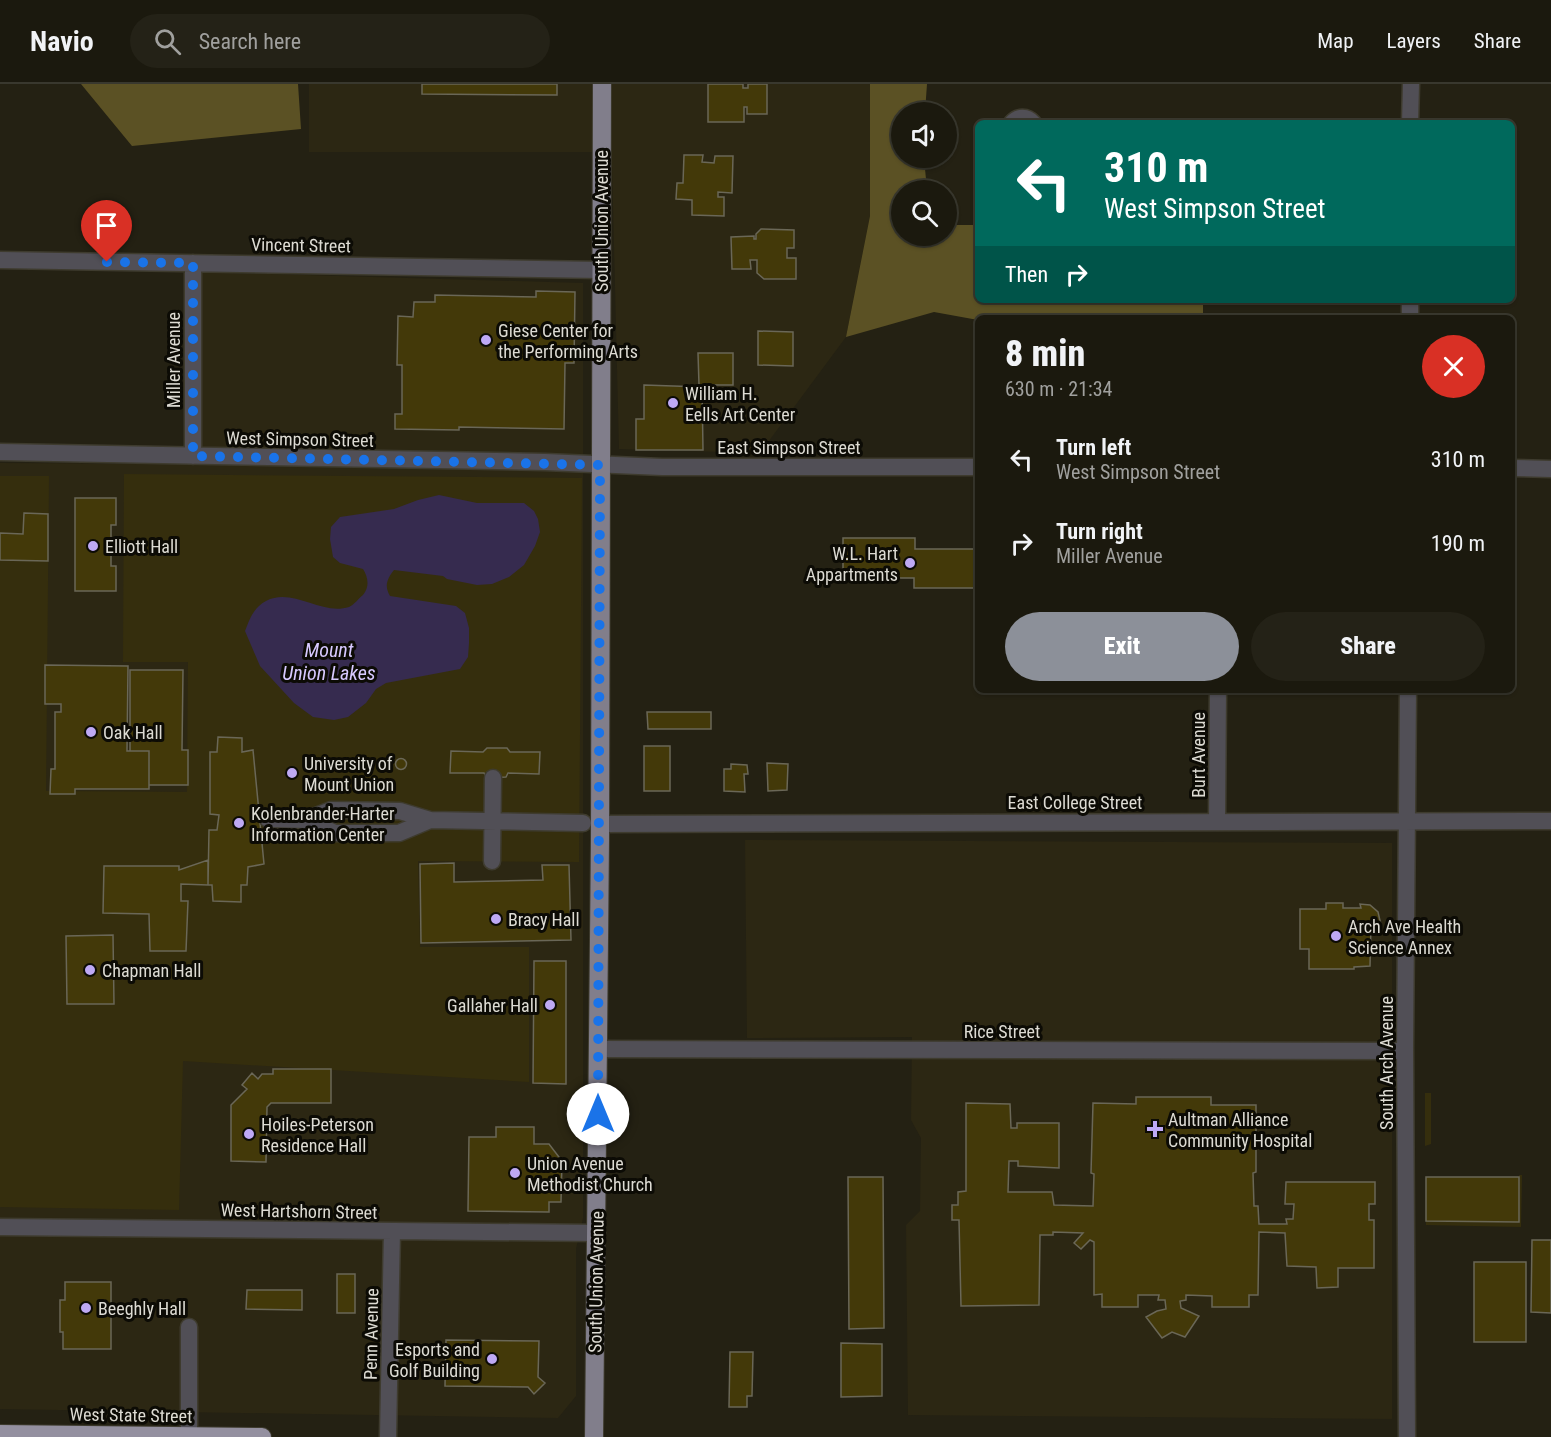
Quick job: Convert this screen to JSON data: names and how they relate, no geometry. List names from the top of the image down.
{
  "streets": {
    "highway": ["West State Street"],
    "main road": ["South Union Avenue"],
    "street": [
      "Vincent Street",
      "Miller Avenue",
      "West Simpson Street",
      "East Simpson Street",
      "Burt Avenue",
      "East College Street",
      "Rice Street",
      "South Arch Avenue",
      "West Hartshorn Street",
      "Penn Avenue"
    ]
  },
  "crossings": [
    ["South Union Avenue", "Vincent Street"],
    ["South Union Avenue", "West Simpson Street"],
    ["South Union Avenue", "East Simpson Street"],
    ["South Union Avenue", "East College Street"],
    ["South Union Avenue", "Rice Street"],
    ["South Union Avenue", "West Hartshorn Street"],
    ["Vincent Street", "Miller Avenue"],
    ["Miller Avenue", "West Simpson Street"],
    ["West Simpson Street", "East Simpson Street"],
    ["Burt Avenue", "East College Street"],
    ["East College Street", "South Arch Avenue"],
    ["Rice Street", "South Arch Avenue"],
    ["West Hartshorn Street", "Penn Avenue"]
  ],
  "water": ["Mount Union Lakes"],
  "places": {
    "other": [
      "Giese Center for the Performing Arts",
      "William H. Eells Art Center",
      "Elliott Hall",
      "W.L. Hart Appartments",
      "Oak Hall",
      "University of Mount Union",
      "Kolenbrander-Harter Information Center",
      "Bracy Hall",
      "Arch Ave Health Science Annex",
      "Chapman Hall",
      "Gallaher Hall",
      "Hoiles-Peterson Residence Hall",
      "Union Avenue Methodist Church",
      "Beeghly Hall",
      "Esports and Golf Building"
    ],
    "health": ["Aultman Alliance Community Hospital"]
  },
  "page": {
    "header": "Navio",
    "search": "Search here",
    "nav": ["Map", "Layers", "Share"],
    "turn": ["310 m", "West Simpson Street"],
    "then": "Then",
    "heading": ["8 min", "630 m · 21:34"],
    "list": [
      {
        "name": "Turn left",
        "note": "West Simpson Street",
        "value": "310 m"
      },
      {
        "name": "Turn right",
        "note": "Miller Avenue",
        "value": "190 m"
      }
    ],
    "buttons": ["Exit", "Share"]
  }
}
